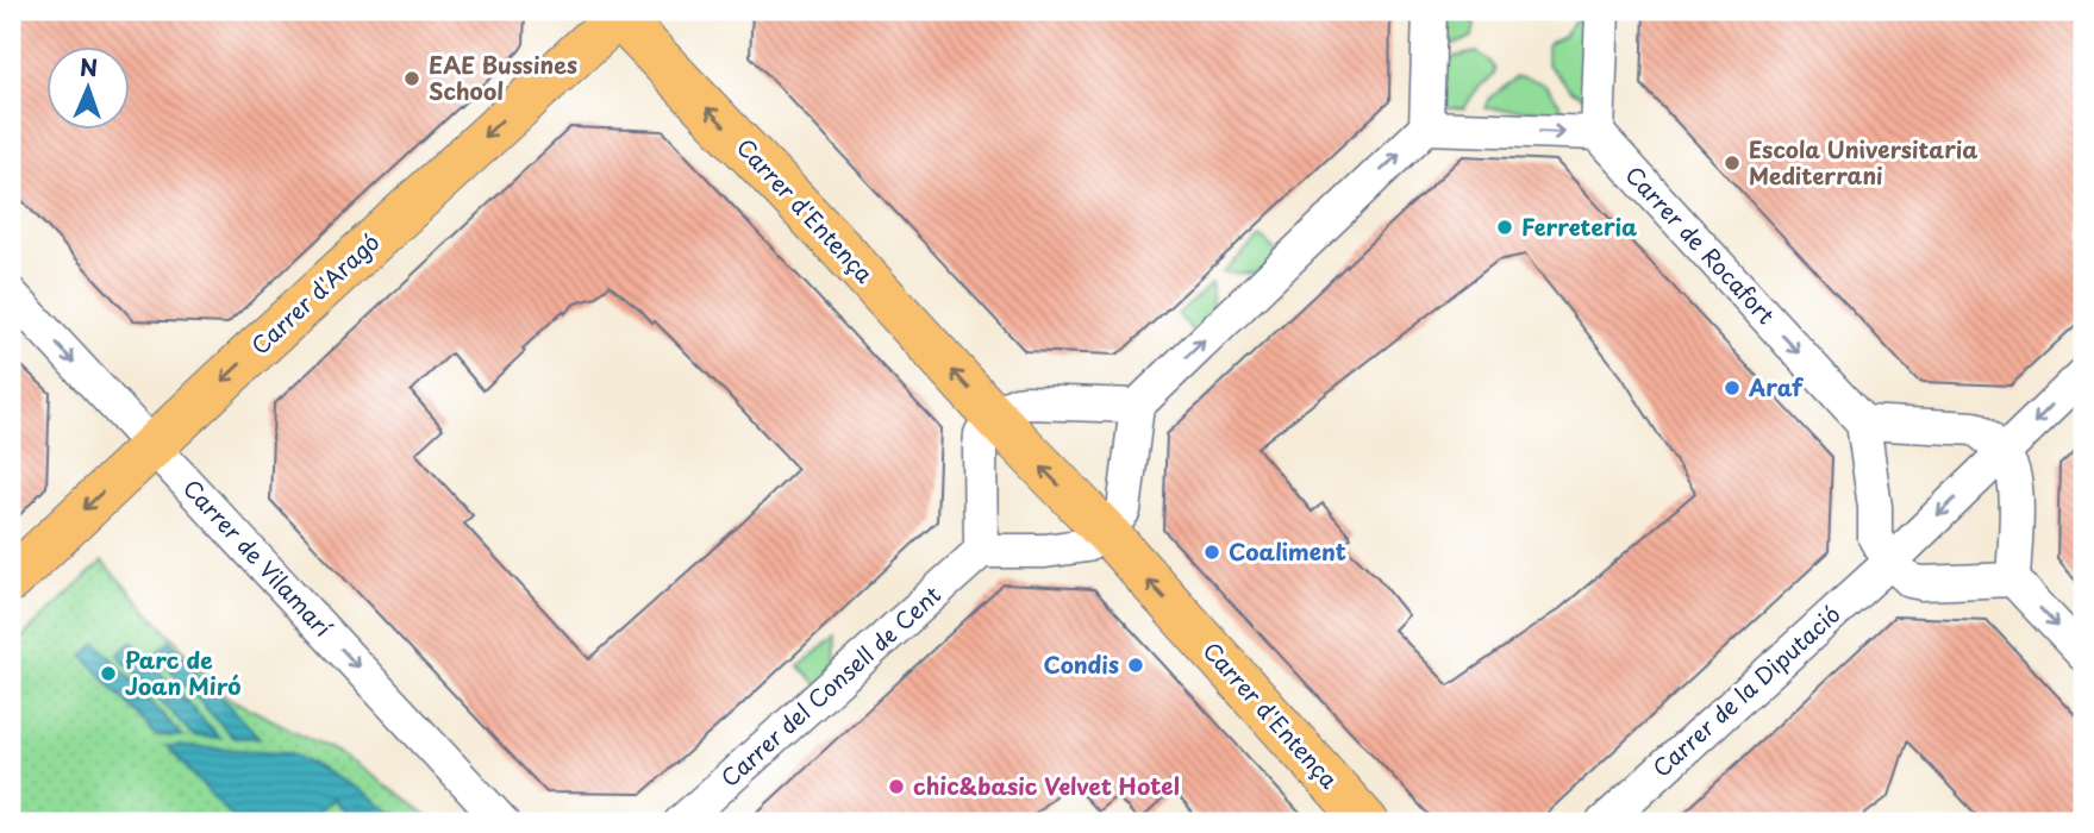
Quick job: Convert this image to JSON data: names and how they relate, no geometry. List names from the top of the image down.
{
  "streets": {
    "main road": ["Carrer d'Entença", "Carrer d'Aragó"],
    "street": [
      "Carrer de Rocafort",
      "Carrer de Vilamarí",
      "Carrer del Consell de Cent",
      "Carrer de la Diputació"
    ]
  },
  "crossings": [
    ["Carrer d'Entença", "Carrer d'Aragó"],
    ["Carrer d'Aragó", "Carrer de Vilamarí"]
  ],
  "one_way": [
    "Carrer d'Entença",
    "Carrer de Rocafort",
    "Carrer d'Aragó",
    "Carrer de Vilamarí",
    "Carrer de la Diputació"
  ],
  "places": [
    "EAE Bussines School",
    "Escola Universitaria Mediterrani",
    "Ferreteria",
    "Araf",
    "Coaliment",
    "Condis",
    "Parc de Joan Miró",
    "chic&basic Velvet Hotel"
  ],
  "north": "top"
}
